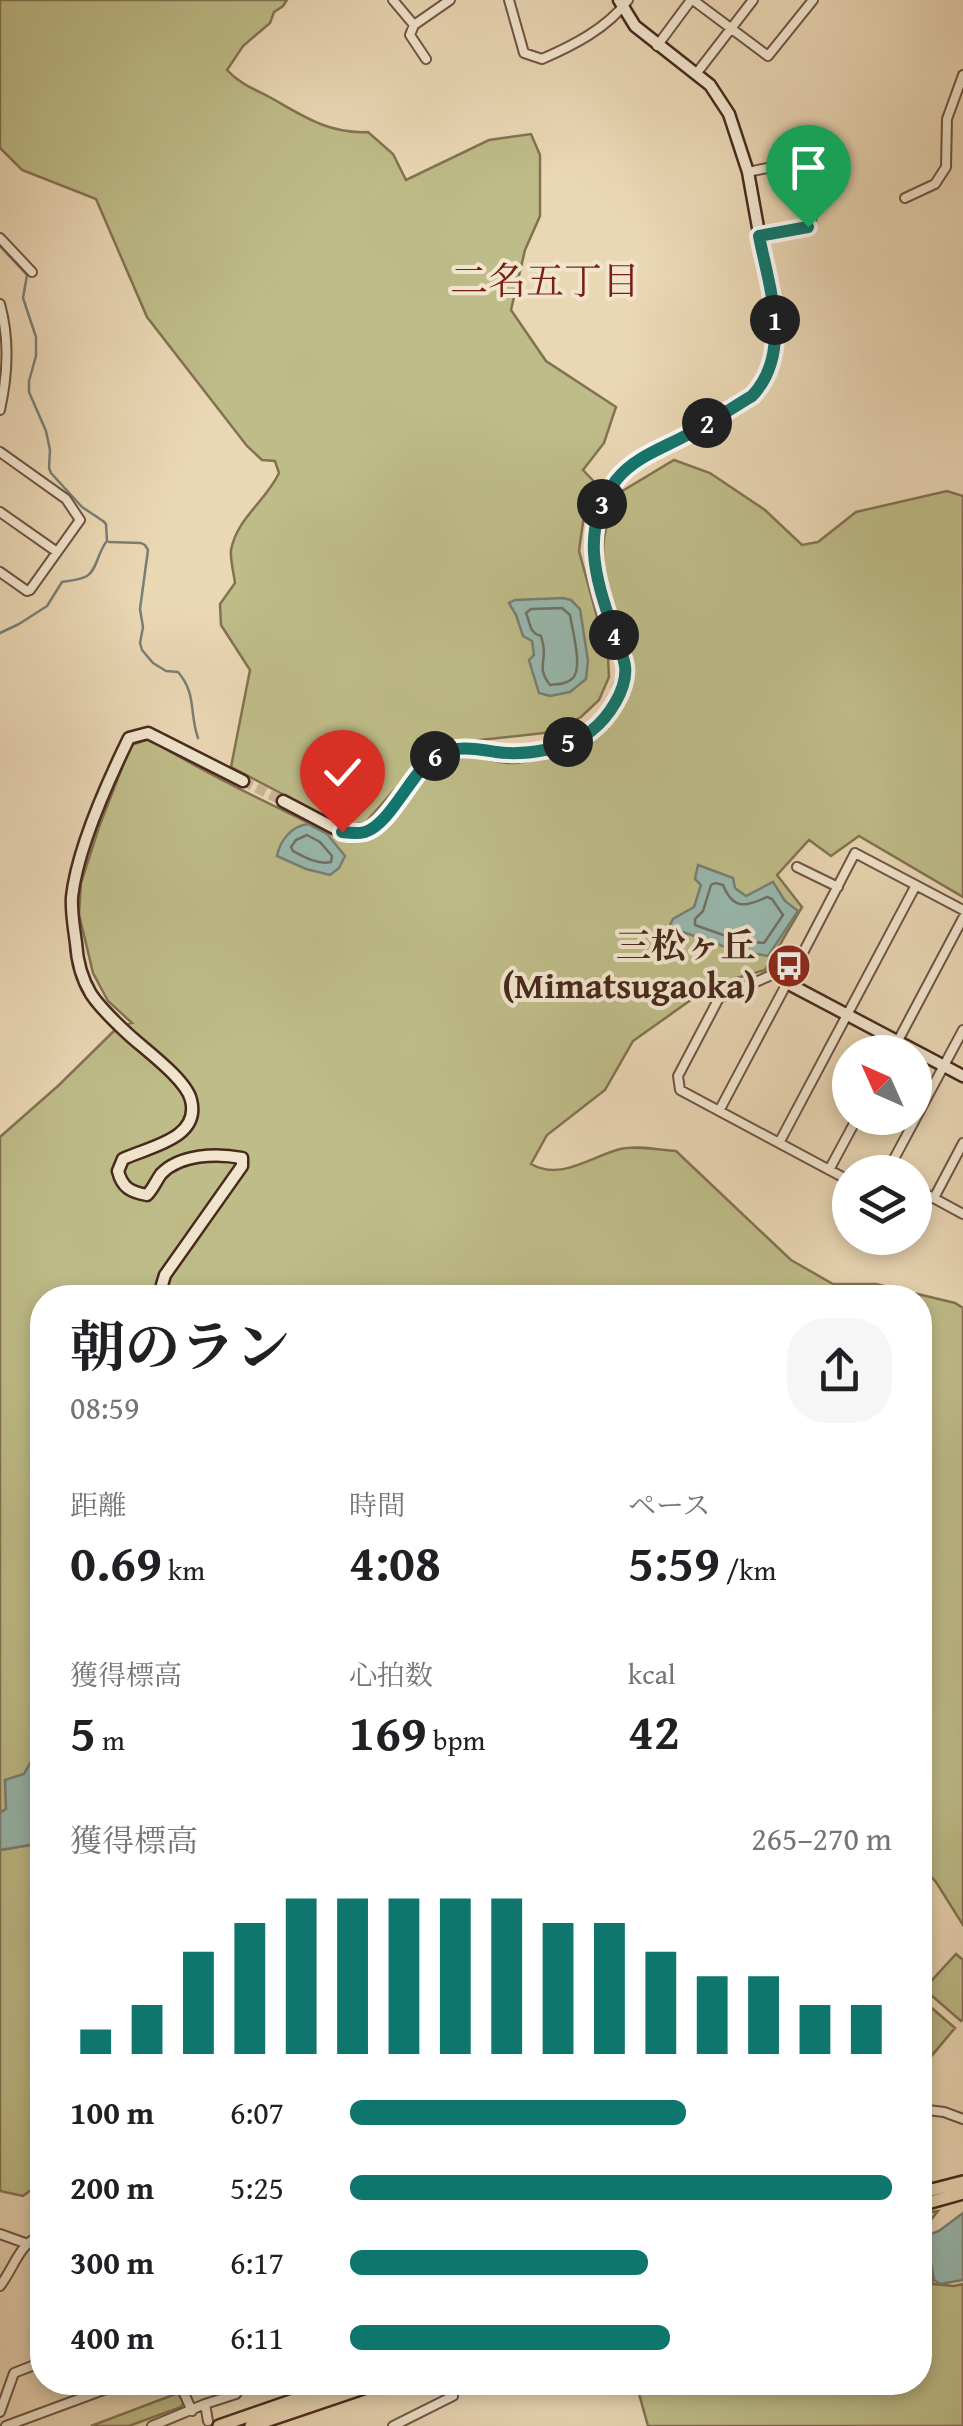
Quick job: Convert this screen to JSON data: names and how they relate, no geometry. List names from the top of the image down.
{
  "districts": ["二名五丁目"],
  "places": {
    "bus stop": ["三松ヶ丘 (Mimatsugaoka)"]
  },
  "north": "top left",
  "page": {
    "pins": [
      "1",
      "2",
      "3",
      "4",
      "5",
      "6"
    ],
    "heading": ["朝のラン", "08:59"],
    "stats": [
      ["距離", "0.69 km"],
      ["時間", "4:08"],
      ["ペース", "5:59 /km"],
      ["獲得標高", "5 m"],
      ["心拍数", "169 bpm"],
      ["kcal", "42"]
    ],
    "chart": ["獲得標高", "265–270 m"],
    "list": [
      {
        "name": "100 m",
        "note": "6:07"
      },
      {
        "name": "200 m",
        "note": "5:25"
      },
      {
        "name": "300 m",
        "note": "6:17"
      },
      {
        "name": "400 m",
        "note": "6:11"
      }
    ]
  }
}
